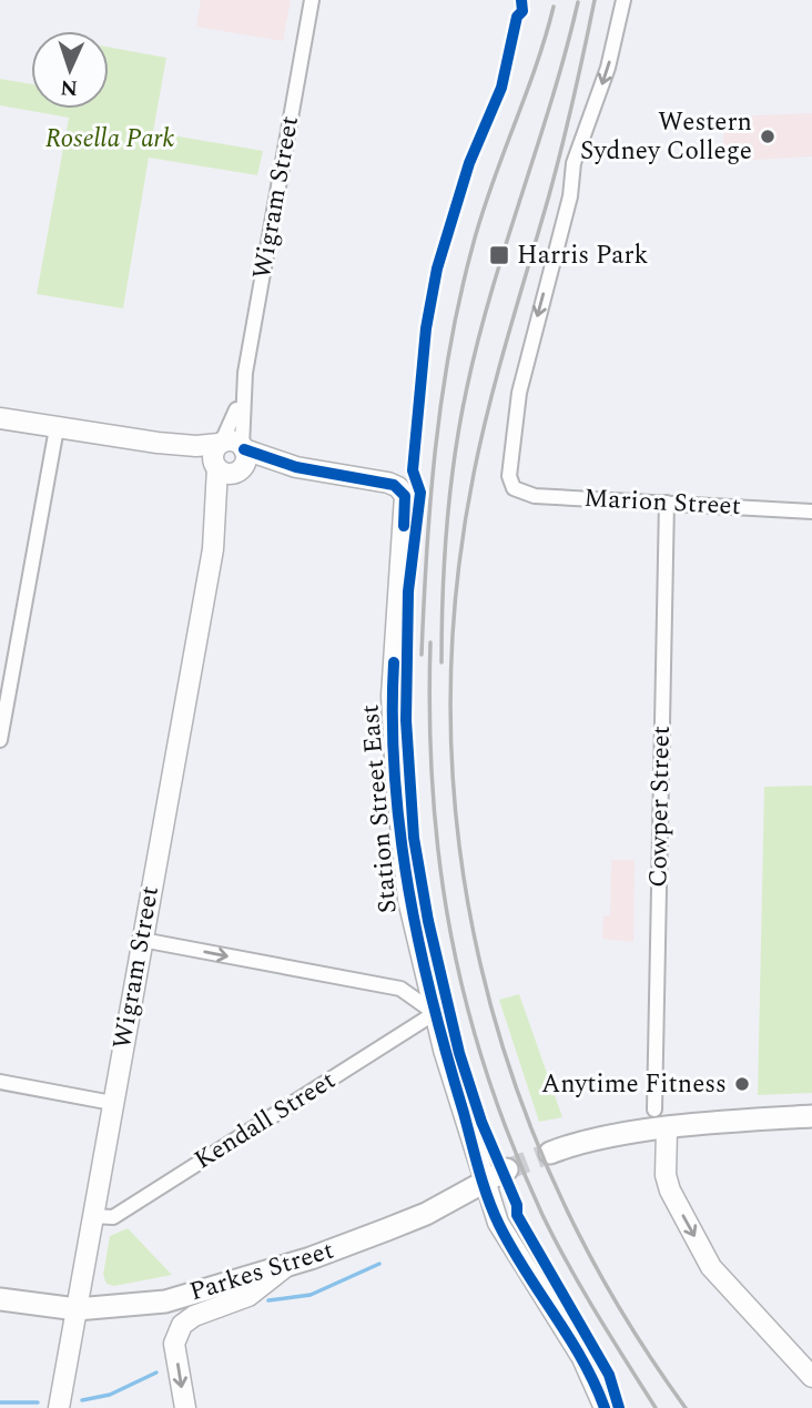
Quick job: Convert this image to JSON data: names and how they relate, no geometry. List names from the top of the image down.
{
  "streets": {
    "main road": ["Parkes Street"],
    "street": [
      "Wigram Street",
      "Marion Street",
      "Cowper Street",
      "Station Street East",
      "Kendall Street"
    ]
  },
  "crossings": [
    ["Wigram Street", "Station Street East"],
    ["Wigram Street", "Kendall Street"],
    ["Wigram Street", "Parkes Street"],
    ["Marion Street", "Cowper Street"],
    ["Station Street East", "Kendall Street"],
    ["Station Street East", "Parkes Street"]
  ],
  "parks": ["Rosella Park"],
  "places": {
    "other": ["Western Sydney College", "Anytime Fitness"],
    "transit": ["Harris Park"]
  },
  "north": "bottom"
}
